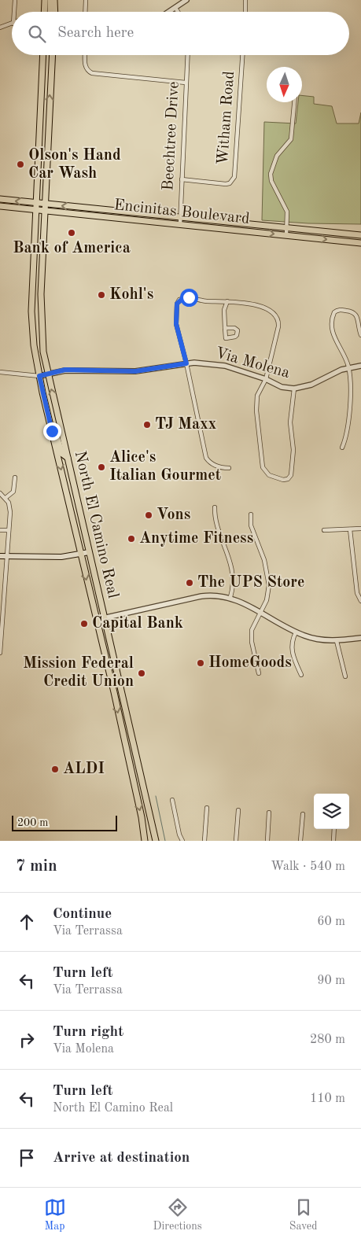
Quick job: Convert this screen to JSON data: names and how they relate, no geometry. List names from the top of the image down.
{
  "streets": {
    "main road": ["Encinitas Boulevard", "North El Camino Real"],
    "street": ["Witham Road", "Beechtree Drive", "Via Molena"]
  },
  "crossings": [
    ["Witham Road", "Beechtree Drive"],
    ["Beechtree Drive", "Encinitas Boulevard"],
    ["Encinitas Boulevard", "North El Camino Real"],
    ["Via Molena", "North El Camino Real"]
  ],
  "places": [
    "Olson's Hand Car Wash",
    "Bank of America",
    "Kohl's",
    "TJ Maxx",
    "Alice's Italian Gourmet",
    "Vons",
    "Anytime Fitness",
    "The UPS Store",
    "Capital Bank",
    "HomeGoods",
    "Mission Federal Credit Union",
    "ALDI"
  ],
  "scale_bar": "200 m",
  "north": "bottom",
  "page": {
    "search": "Search here",
    "scale": "200 m",
    "heading": ["7 min", "Walk · 540 m"],
    "list": [
      ["Continue", "Via Terrassa", "60 m"],
      ["Turn left", "Via Terrassa", "90 m"],
      ["Turn right", "Via Molena", "280 m"],
      ["Turn left", "North El Camino Real", "110 m"],
      "Arrive at destination"
    ],
    "nav": ["Map", "Directions", "Saved"]
  }
}
